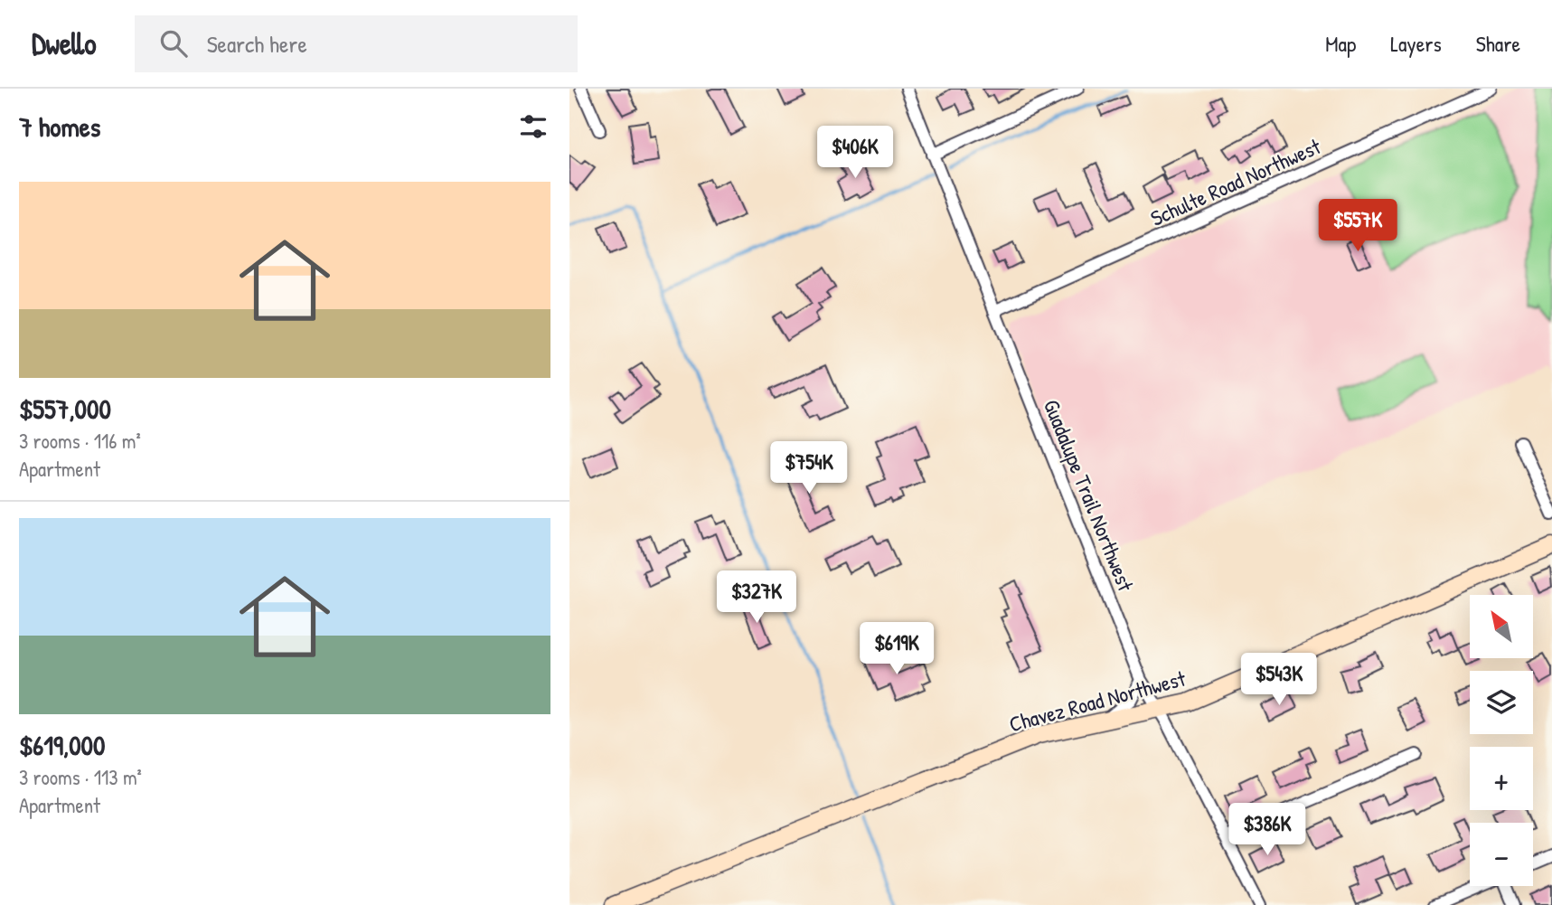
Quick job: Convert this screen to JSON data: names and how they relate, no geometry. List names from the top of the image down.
{
  "streets": {
    "street": ["Schulte Road Northwest", "Guadalupe Trail Northwest", "Chavez Road Northwest"]
  },
  "crossings": [
    ["Schulte Road Northwest", "Guadalupe Trail Northwest"],
    ["Guadalupe Trail Northwest", "Chavez Road Northwest"]
  ],
  "north": "top left",
  "page": {
    "header": "Dwello",
    "search": "Search here",
    "nav": ["Map", "Layers", "Share"],
    "heading": "7 homes",
    "price": [
      "$406K",
      "$557K",
      "$754K",
      "$327K",
      "$619K",
      "$543K",
      "$386K"
    ],
    "list": [
      {
        "name": "$557,000",
        "note": "3 rooms · 116 m² · Apartment"
      },
      {
        "name": "$619,000",
        "note": "3 rooms · 113 m² · Apartment"
      }
    ],
    "map_buttons": ["+", "−"]
  }
}
